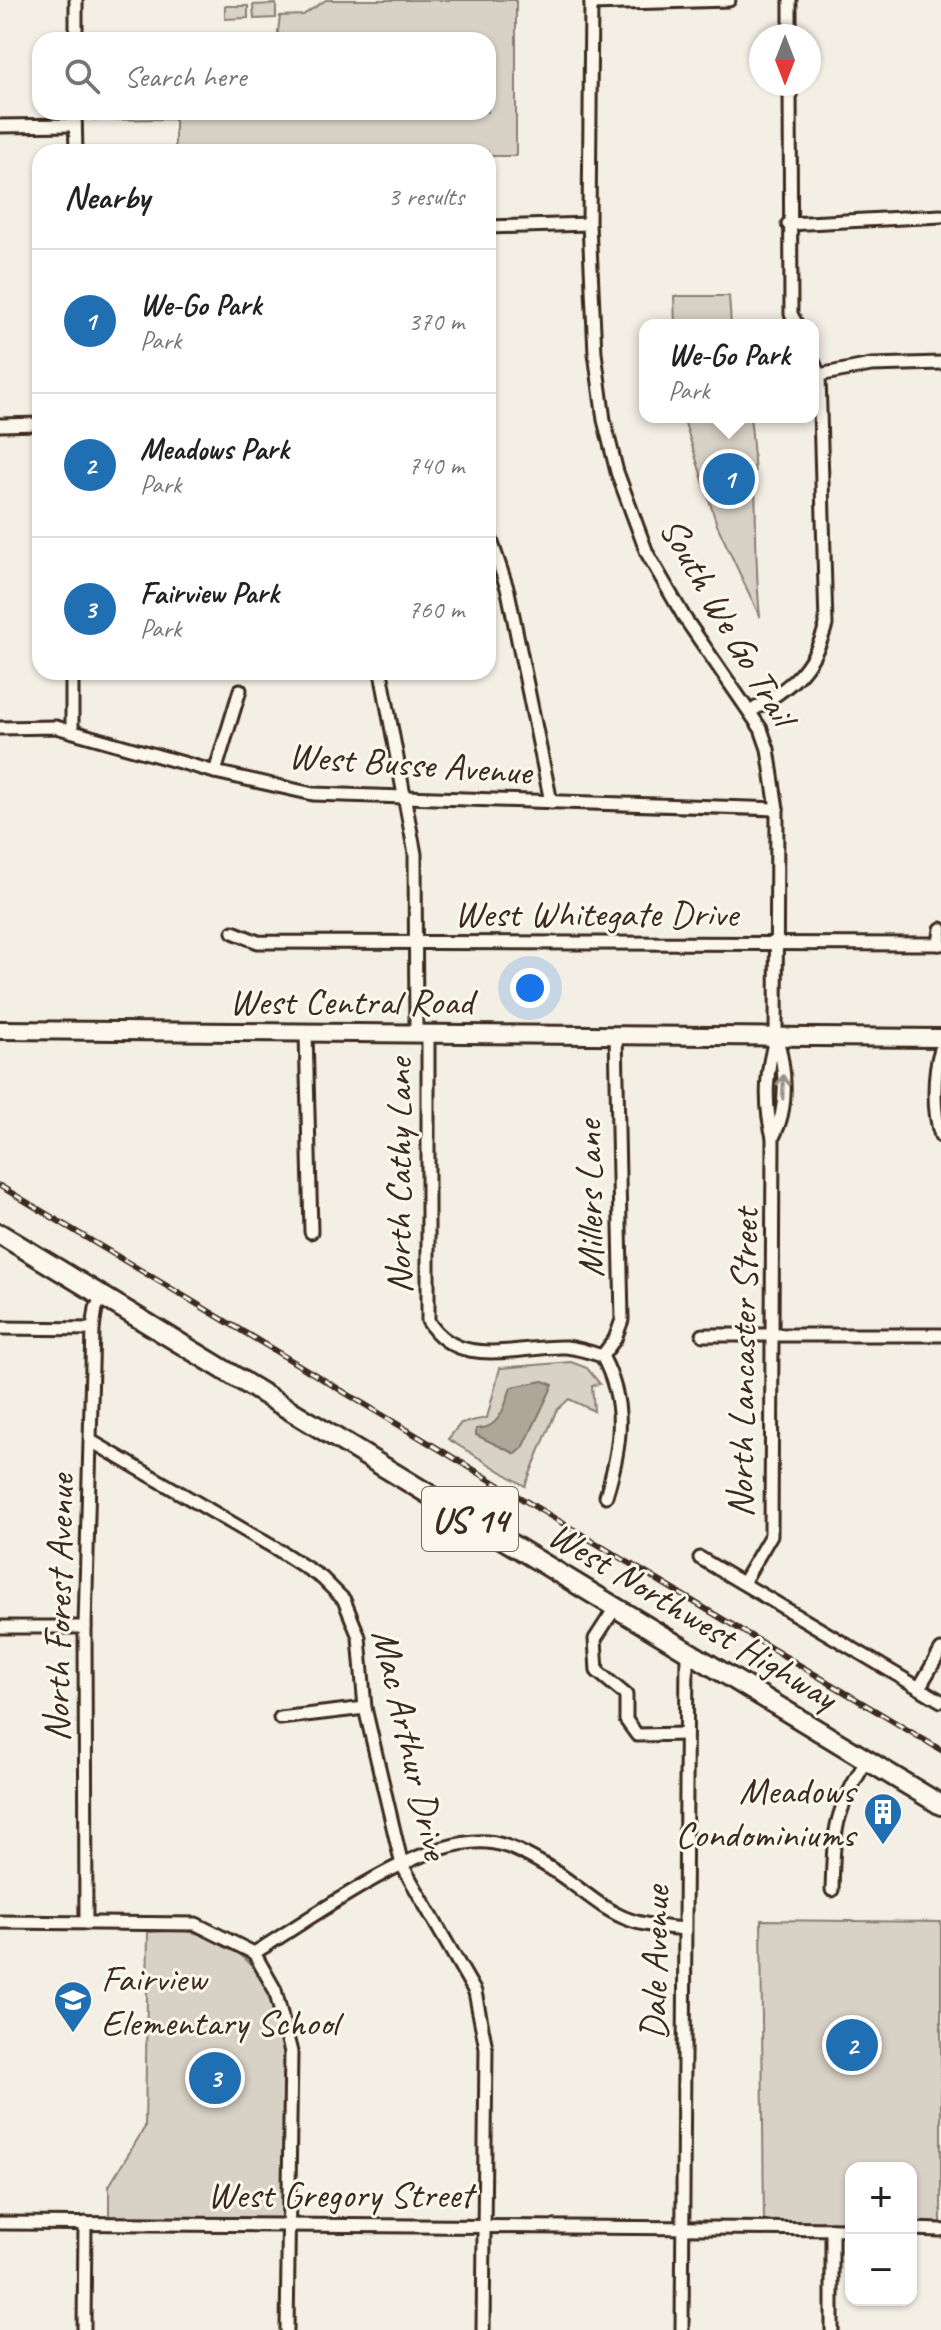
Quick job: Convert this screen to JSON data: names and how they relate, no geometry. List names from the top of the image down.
{
  "streets": {
    "main road": ["West Central Road", "US 14", "West Northwest Highway"],
    "street": [
      "South We Go Trail",
      "West Busse Avenue",
      "West Whitegate Drive",
      "North Cathy Lane",
      "Millers Lane",
      "North Lancaster Street",
      "North Forest Avenue",
      "Mac Arthur Drive",
      "Dale Avenue",
      "West Gregory Street"
    ]
  },
  "crossings": [
    ["South We Go Trail", "West Busse Avenue"],
    ["South We Go Trail", "West Whitegate Drive"],
    ["South We Go Trail", "West Central Road"],
    ["South We Go Trail", "North Lancaster Street"],
    ["West Busse Avenue", "North Cathy Lane"],
    ["West Whitegate Drive", "North Cathy Lane"],
    ["West Central Road", "North Cathy Lane"],
    ["West Central Road", "Millers Lane"],
    ["West Central Road", "North Lancaster Street"],
    ["North Cathy Lane", "Millers Lane"],
    ["North Forest Avenue", "West Northwest Highway"],
    ["North Forest Avenue", "Mac Arthur Drive"],
    ["West Northwest Highway", "Dale Avenue"],
    ["Mac Arthur Drive", "West Gregory Street"],
    ["Dale Avenue", "West Gregory Street"]
  ],
  "places": {
    "building": ["Meadows Condominiums"],
    "school or university": ["Fairview Elementary School"]
  },
  "north": "bottom",
  "page": {
    "search": "Search here",
    "heading": ["Nearby", "3 results"],
    "list": [
      {
        "mark": "1",
        "name": "We-Go Park",
        "note": "Park",
        "value": "370 m"
      },
      {
        "mark": "2",
        "name": "Meadows Park",
        "note": "Park",
        "value": "740 m"
      },
      {
        "mark": "3",
        "name": "Fairview Park",
        "note": "Park",
        "value": "760 m"
      }
    ],
    "popup": ["We-Go Park", "Park"],
    "pins": ["1", "2", "3"],
    "map_buttons": ["+", "−"]
  }
}
